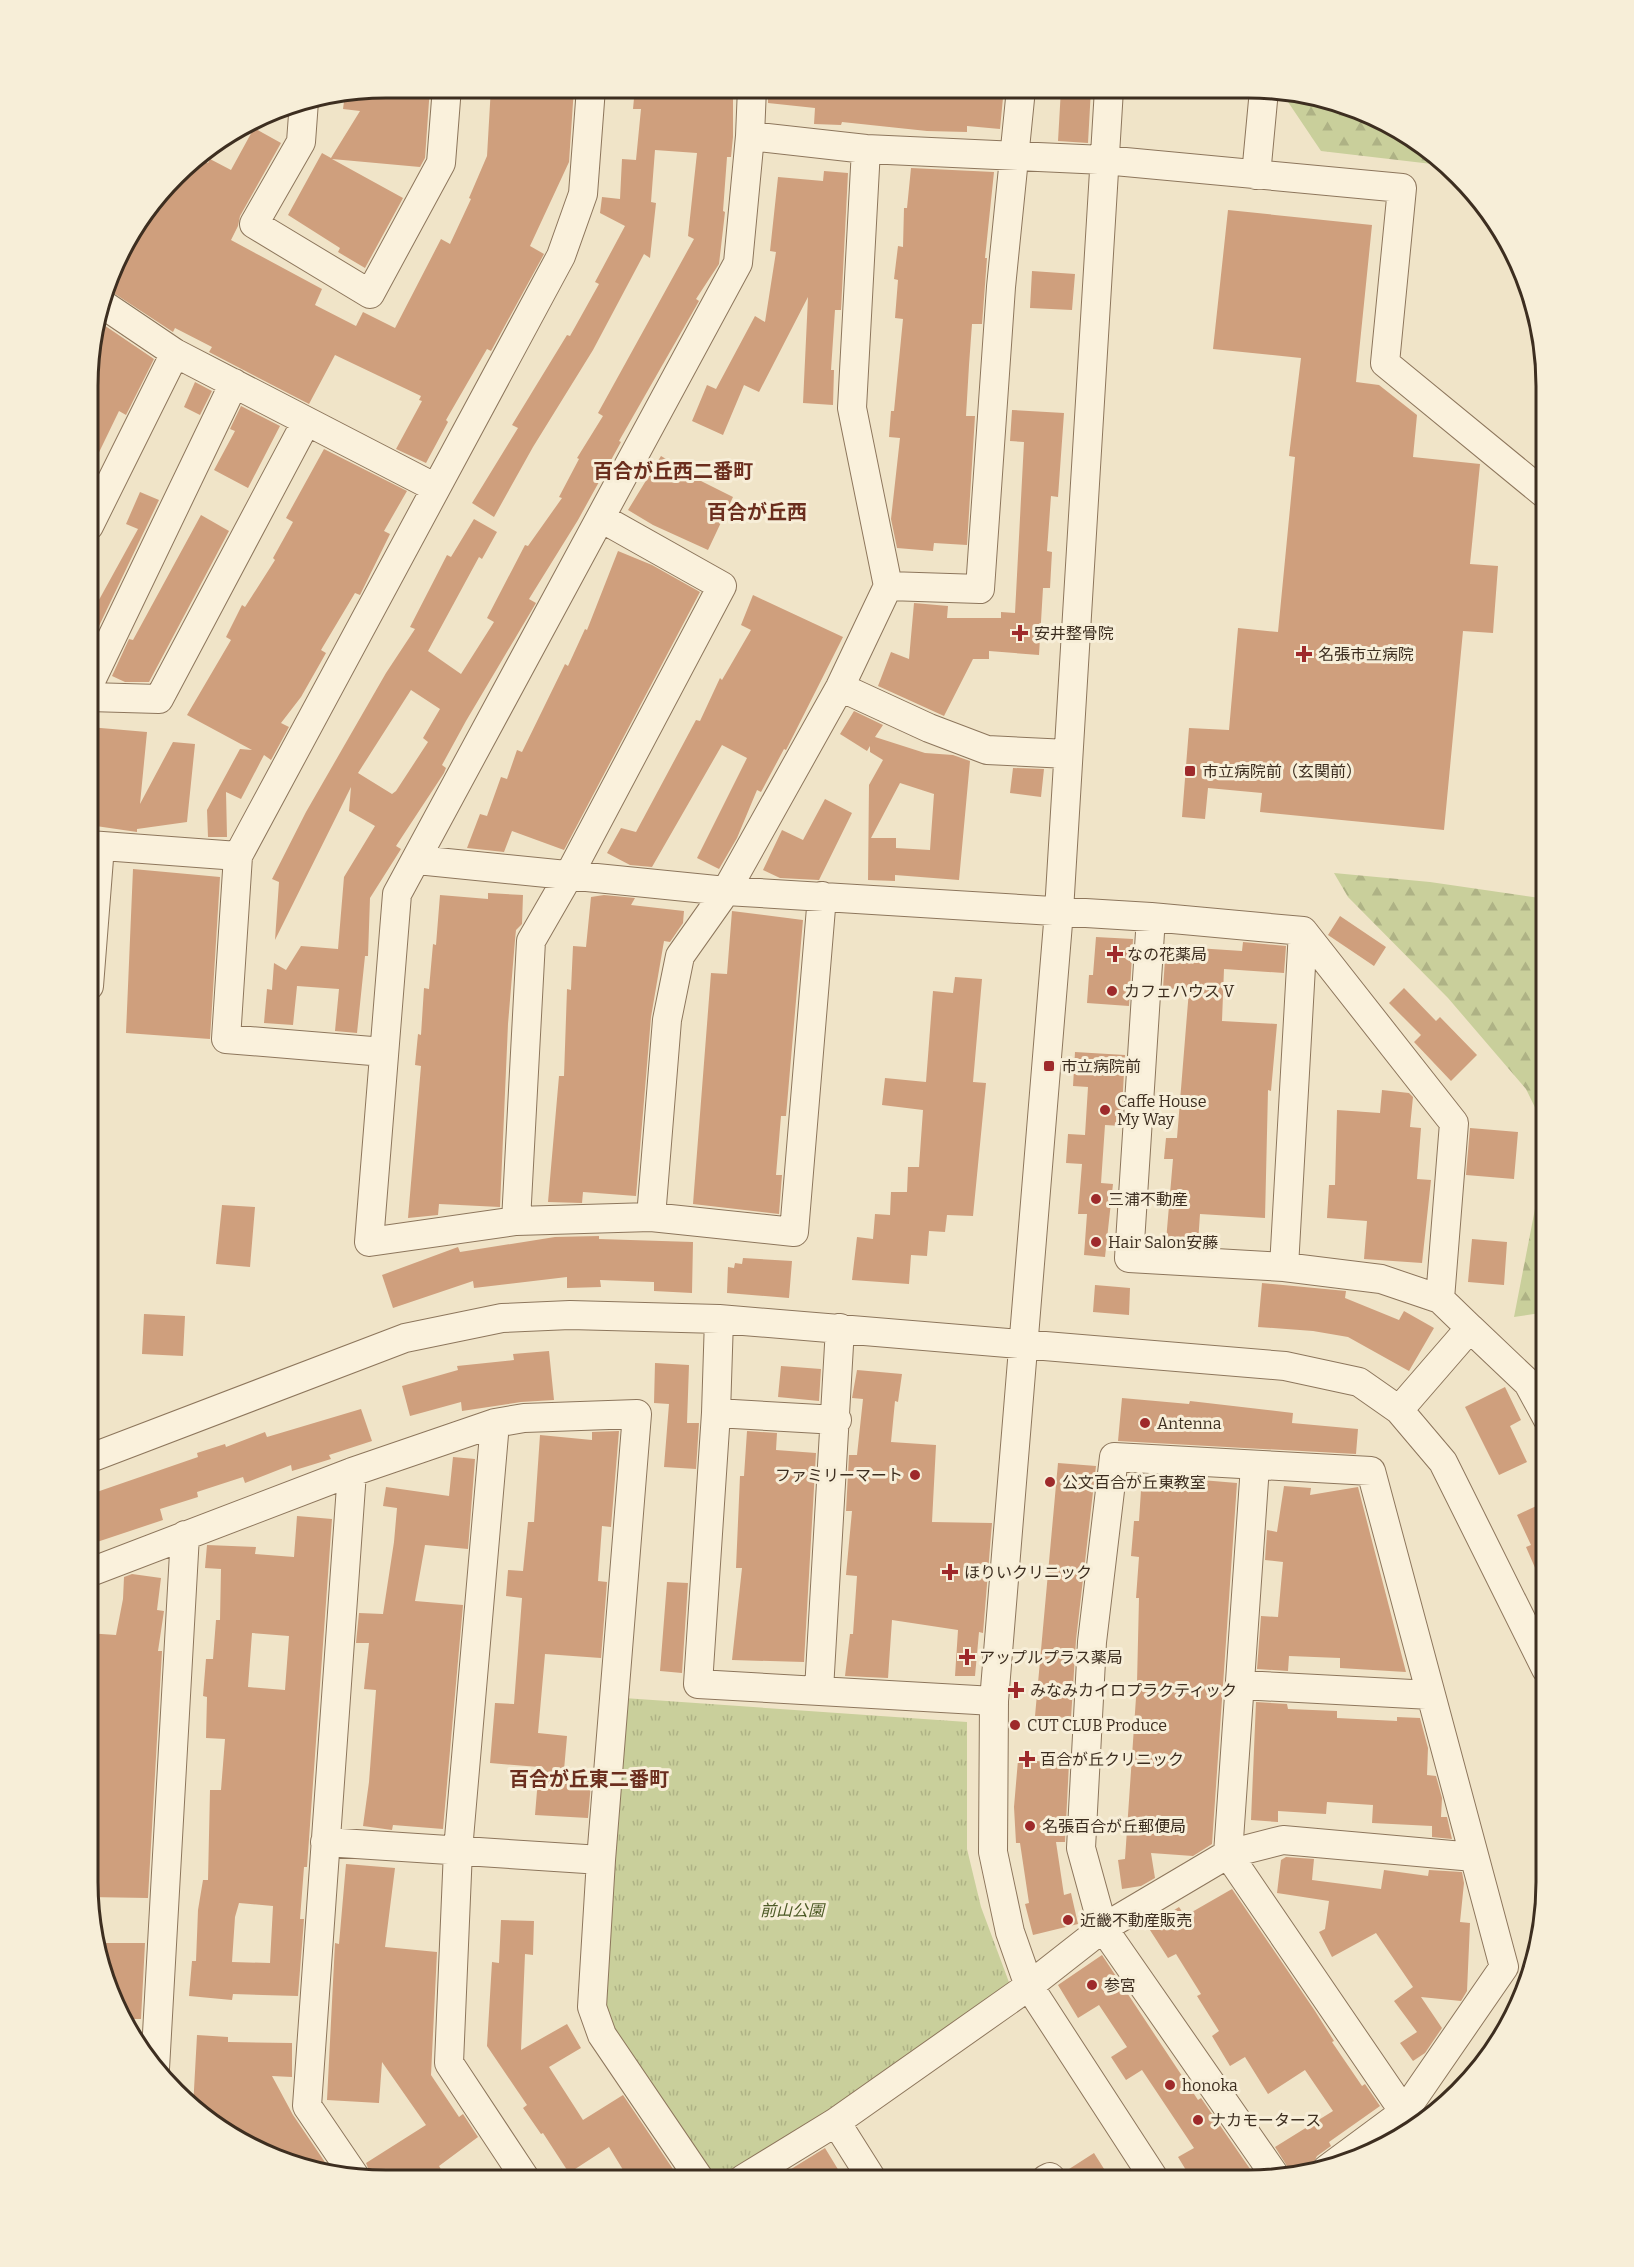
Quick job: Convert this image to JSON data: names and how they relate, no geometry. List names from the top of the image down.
{
  "districts": ["百合が丘西二番町", "百合が丘西", "百合が丘東二番町"],
  "parks": ["前山公園"],
  "places": {
    "health": [
      "安井整骨院",
      "名張市立病院",
      "なの花薬局",
      "ほりいクリニック",
      "アップルプラス薬局",
      "みなみカイロプラクティック",
      "百合が丘クリニック"
    ],
    "transit": ["市立病院前（玄関前）", "市立病院前"],
    "other": [
      "カフェハウス V",
      "Caffe House My Way",
      "三浦不動産",
      "Hair Salon安藤",
      "Antenna",
      "ファミリーマート",
      "公文百合が丘東教室",
      "CUT CLUB Produce",
      "名張百合が丘郵便局",
      "近畿不動産販売",
      "参宮",
      "honoka",
      "ナカモータース"
    ]
  }
}
